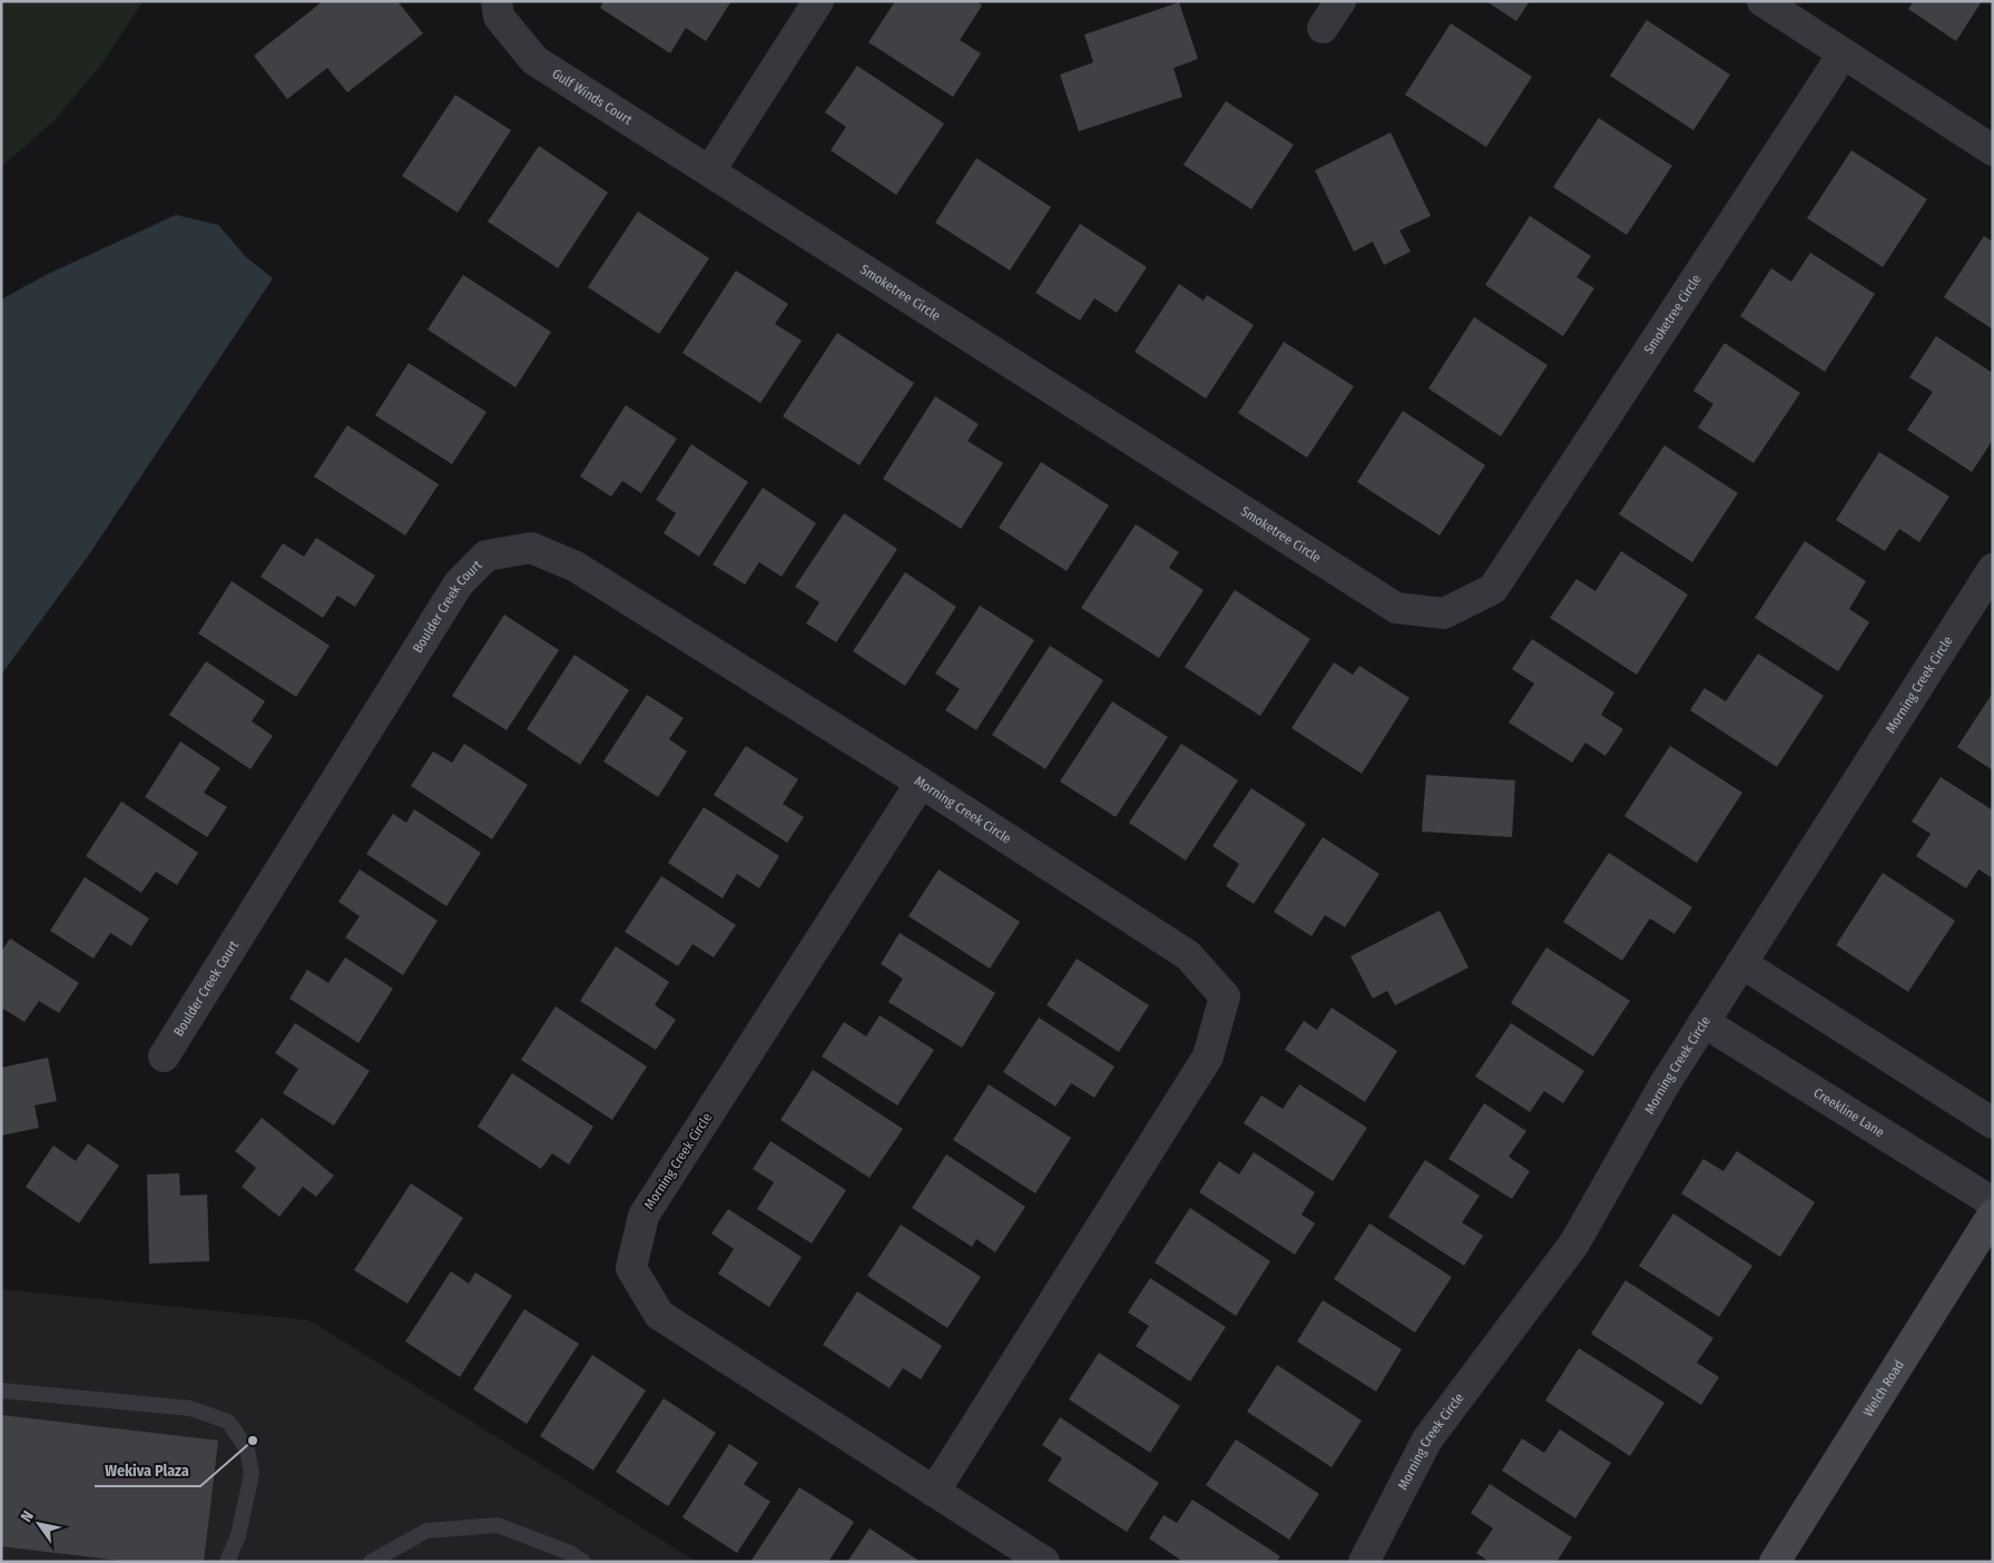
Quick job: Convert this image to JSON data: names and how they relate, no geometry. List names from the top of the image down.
{
  "streets": {
    "main road": ["Welch Road"],
    "street": [
      "Gulf Winds Court",
      "Smoketree Circle",
      "Boulder Creek Court",
      "Morning Creek Circle",
      "Creekline Lane"
    ]
  },
  "crossings": [
    ["Gulf Winds Court", "Smoketree Circle"],
    ["Boulder Creek Court", "Morning Creek Circle"],
    ["Morning Creek Circle", "Creekline Lane"]
  ],
  "places": ["Wekiva Plaza"],
  "north": "top left"
}
